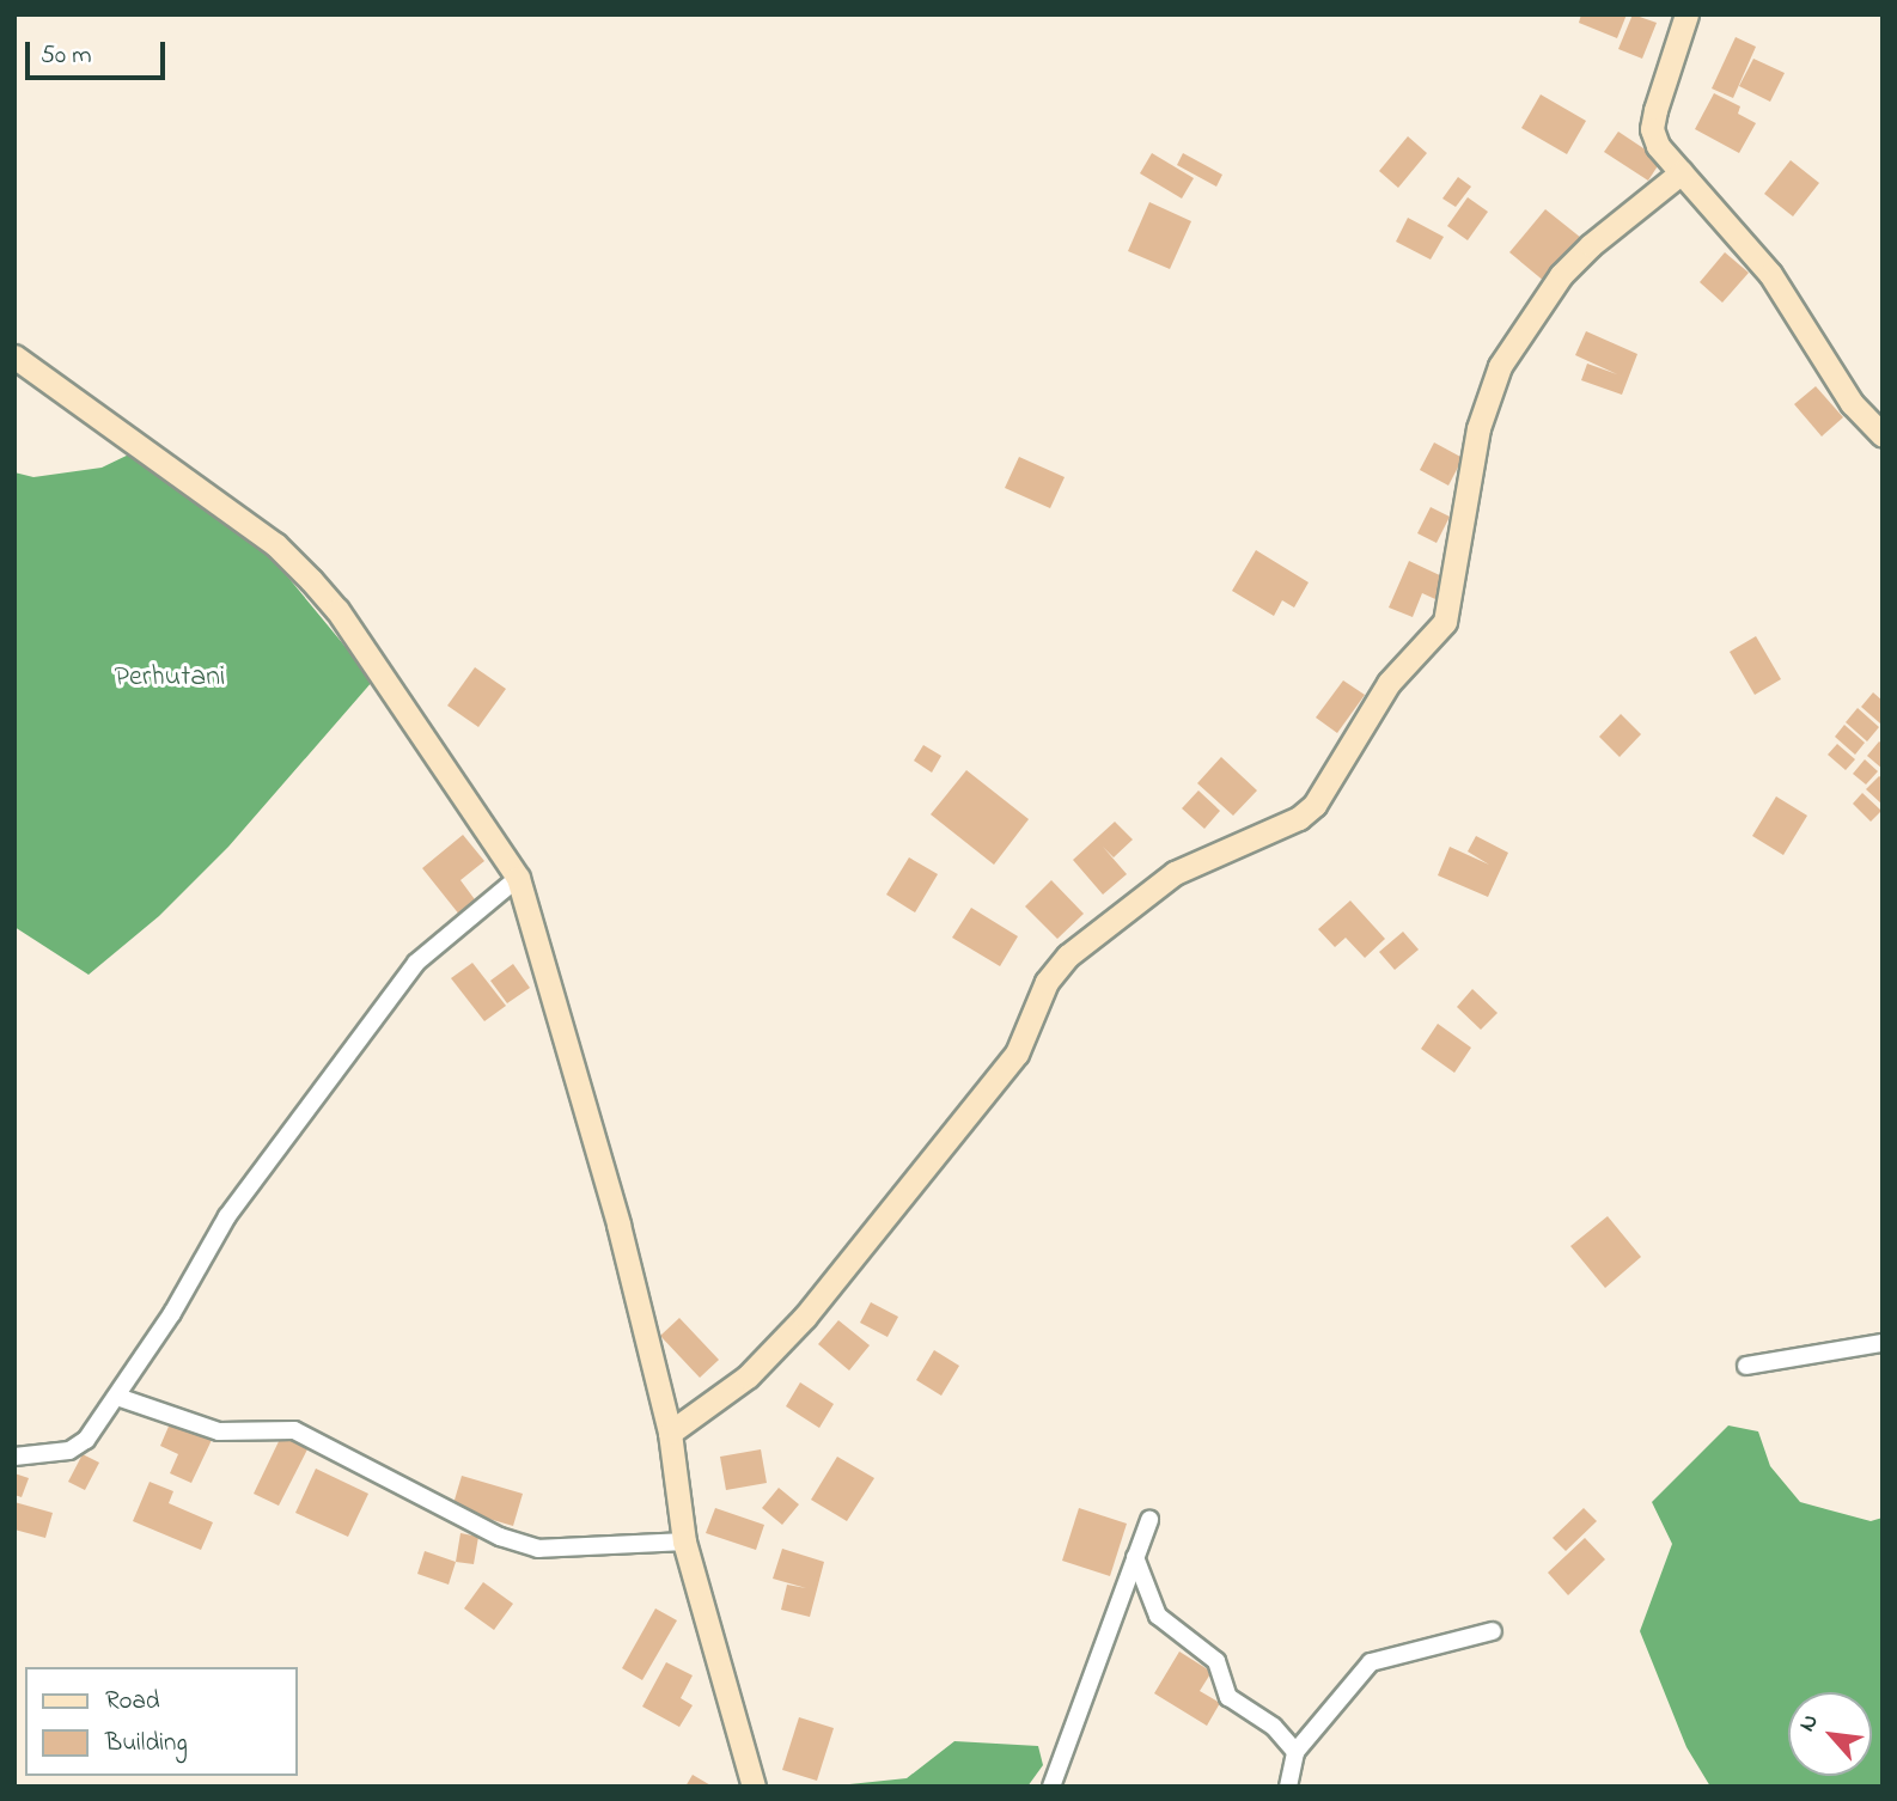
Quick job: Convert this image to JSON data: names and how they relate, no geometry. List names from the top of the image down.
{
  "parks": ["Perhutani"],
  "legend": ["Road", "Building"],
  "scale_bar": "50 m",
  "north": "top left"
}
